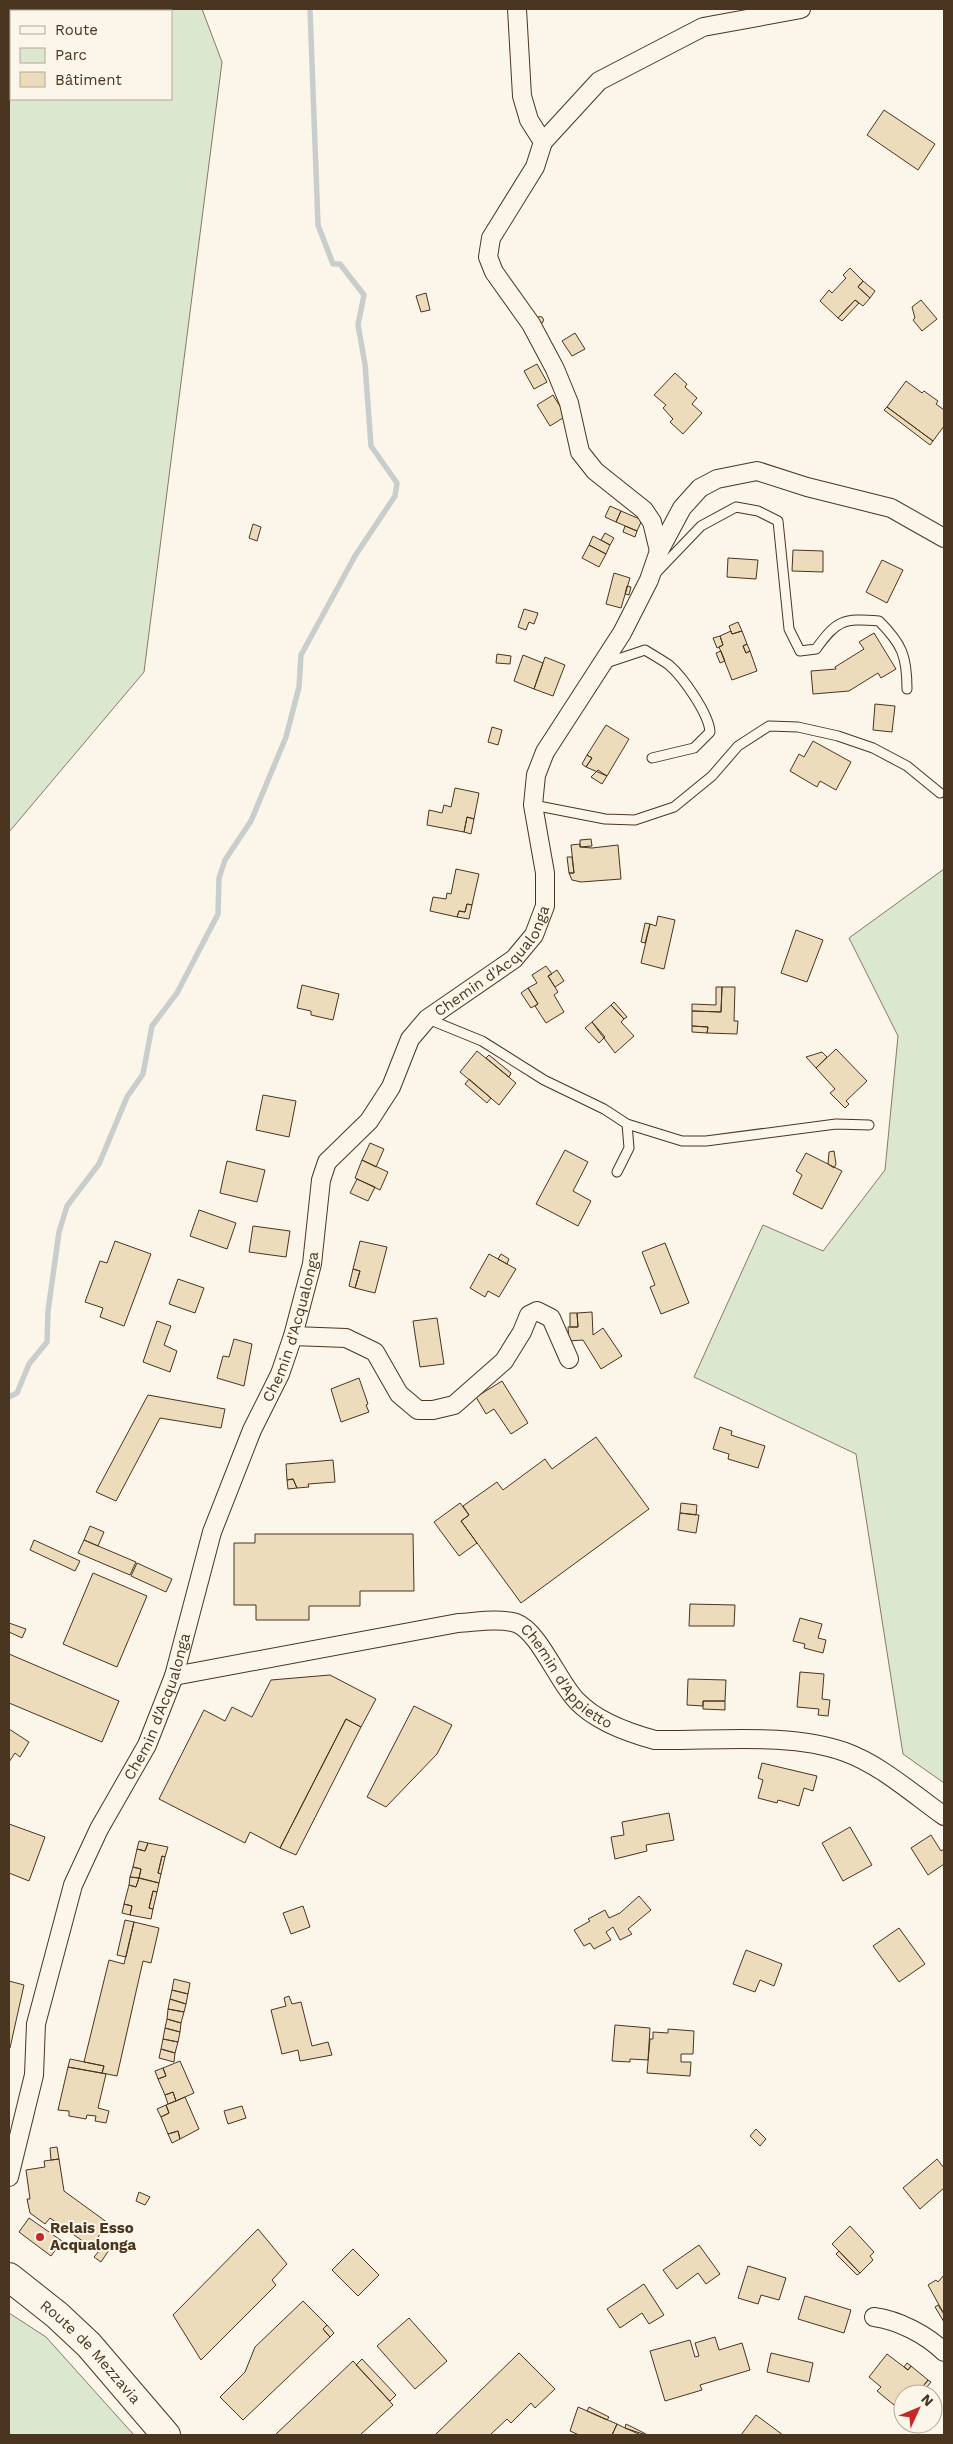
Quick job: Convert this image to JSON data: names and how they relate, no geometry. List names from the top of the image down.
{
  "streets": {
    "main road": ["Route de Mezzavia"],
    "street": ["Chemin d'Acqualonga", "Chemin d'Appietto"]
  },
  "crossings": [
    ["Chemin d'Acqualonga", "Chemin d'Appietto"]
  ],
  "places": ["Relais Esso Acqualonga"],
  "legend": ["Route", "Parc", "Bâtiment"],
  "north": "top right"
}
